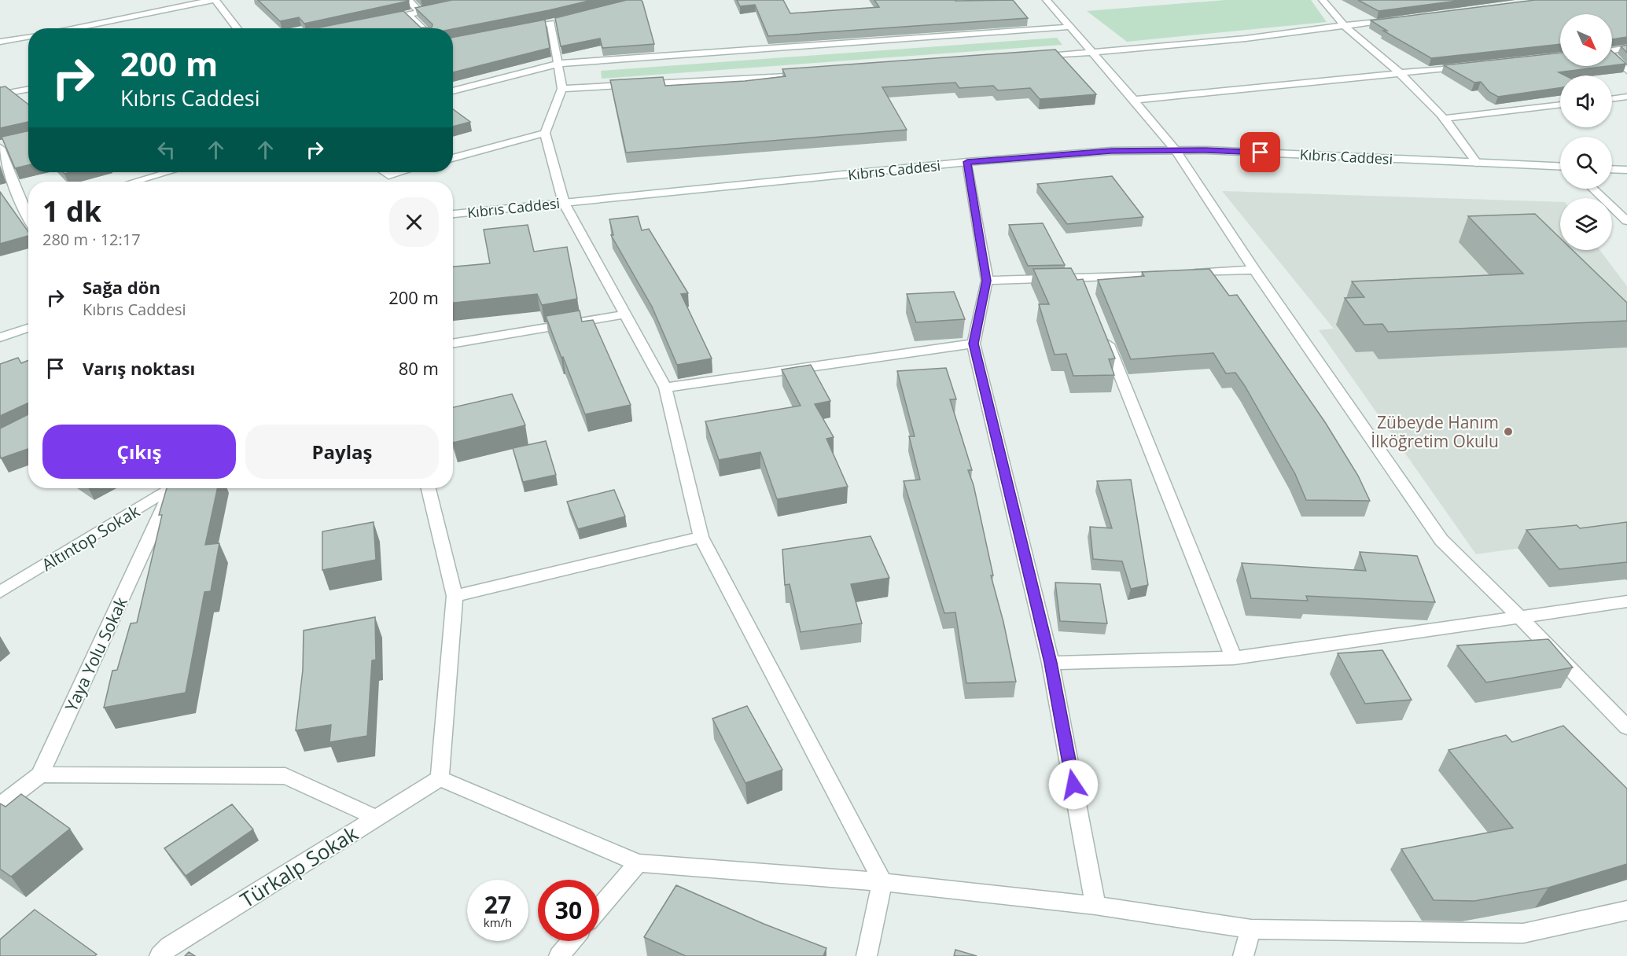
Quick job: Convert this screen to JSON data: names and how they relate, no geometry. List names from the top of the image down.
{
  "streets": {
    "street": [
      "Kıbrıs Caddesi",
      "Altıntop Sokak",
      "Yaya Yolu Sokak",
      "Türkalp Sokak"
    ]
  },
  "places": ["Zübeyde Hanım İlköğretim Okulu"],
  "north": "bottom right",
  "page": {
    "turn": ["200 m", "Kıbrıs Caddesi"],
    "heading": ["1 dk", "280 m · 12:17"],
    "list": [
      {
        "name": "Sağa dön",
        "note": "Kıbrıs Caddesi",
        "value": "200 m"
      },
      {
        "name": "Varış noktası",
        "value": "80 m"
      }
    ],
    "buttons": ["Çıkış", "Paylaş"],
    "speed": "27 km/h",
    "limit": "30"
  }
}
